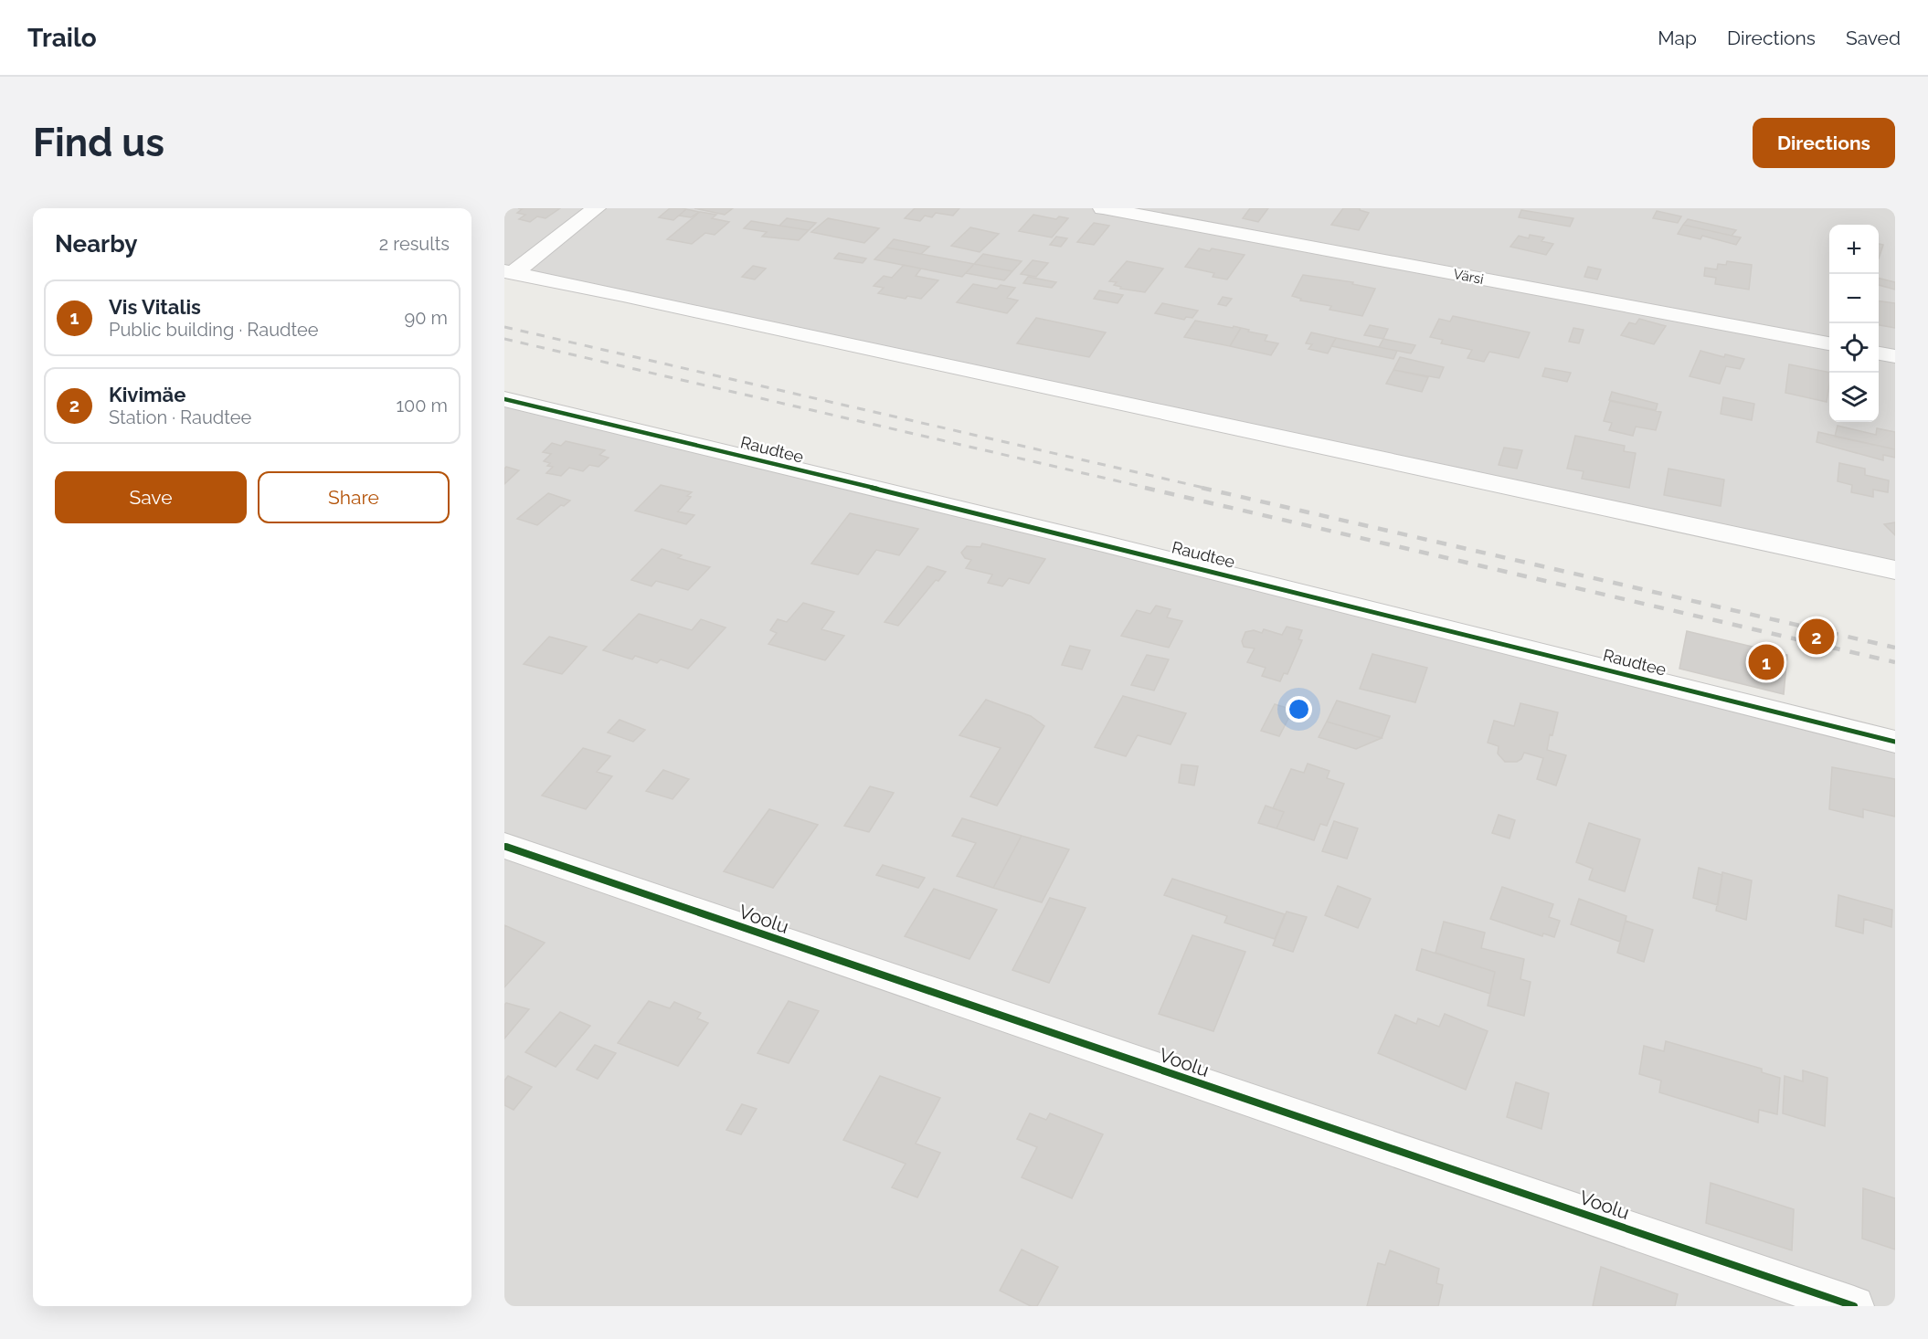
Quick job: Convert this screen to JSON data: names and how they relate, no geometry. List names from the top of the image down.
{
  "streets": {
    "street": ["Värsi", "Raudtee", "Voolu"]
  },
  "page": {
    "header": "Trailo",
    "nav": ["Map", "Directions", "Saved"],
    "buttons": [
      "Directions",
      ["Save", "Share"]
    ],
    "title": "Find us",
    "heading": ["Nearby", "2 results"],
    "map_buttons": ["+", "−"],
    "list": [
      {
        "mark": "1",
        "name": "Vis Vitalis",
        "note": "Public building · Raudtee",
        "value": "90 m"
      },
      {
        "mark": "2",
        "name": "Kivimäe",
        "note": "Station · Raudtee",
        "value": "100 m"
      }
    ],
    "pins": ["2", "1"]
  }
}
